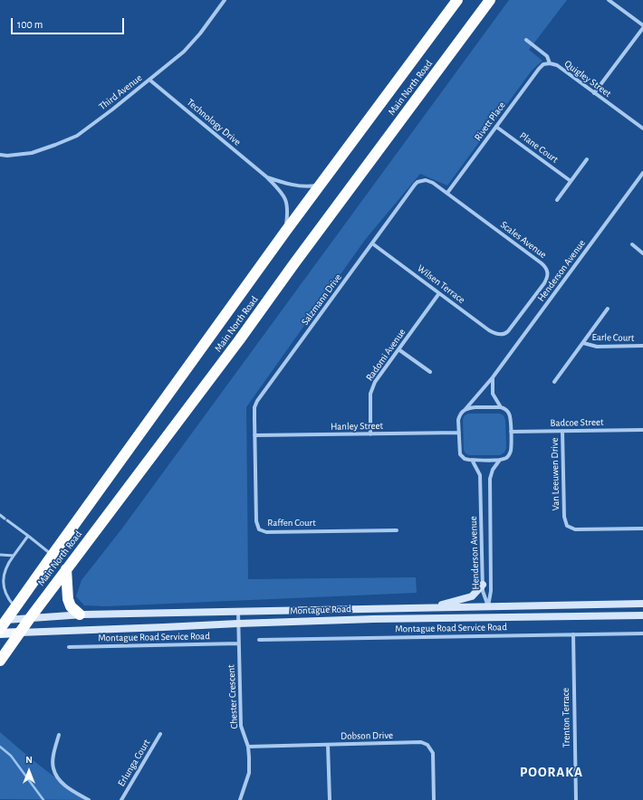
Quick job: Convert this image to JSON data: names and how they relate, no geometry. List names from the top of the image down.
{
  "streets": {
    "highway": ["Main North Road"],
    "main road": ["Montague Road"],
    "street": [
      "Quigley Street",
      "Third Avenue",
      "Rivett Place",
      "Technology Drive",
      "Plane Court",
      "Scales Avenue",
      "Henderson Avenue",
      "Wilsen Terrace",
      "Salzmann Drive",
      "Earle Court",
      "Radomi Avenue",
      "Badcoe Street",
      "Hanley Street",
      "Van Leeuwen Drive",
      "Raffen Court",
      "Montague Road Service Road",
      "Chester Crescent",
      "Trenton Terrace",
      "Dobson Drive",
      "Erlunga Court"
    ]
  },
  "crossings": [
    ["Quigley Street", "Rivett Place"],
    ["Main North Road", "Technology Drive"],
    ["Main North Road", "Montague Road"],
    ["Third Avenue", "Technology Drive"],
    ["Rivett Place", "Plane Court"],
    ["Rivett Place", "Scales Avenue"],
    ["Scales Avenue", "Wilsen Terrace"],
    ["Scales Avenue", "Salzmann Drive"],
    ["Henderson Avenue", "Badcoe Street"],
    ["Henderson Avenue", "Hanley Street"],
    ["Henderson Avenue", "Montague Road"],
    ["Wilsen Terrace", "Salzmann Drive"],
    ["Wilsen Terrace", "Radomi Avenue"],
    ["Salzmann Drive", "Hanley Street"],
    ["Salzmann Drive", "Raffen Court"],
    ["Radomi Avenue", "Hanley Street"],
    ["Badcoe Street", "Hanley Street"],
    ["Badcoe Street", "Van Leeuwen Drive"],
    ["Hanley Street", "Raffen Court"],
    ["Montague Road", "Chester Crescent"],
    ["Montague Road Service Road", "Chester Crescent"],
    ["Montague Road Service Road", "Trenton Terrace"],
    ["Chester Crescent", "Dobson Drive"]
  ],
  "districts": ["POORAKA"],
  "scale_bar": "100 m",
  "north": "top"
}
